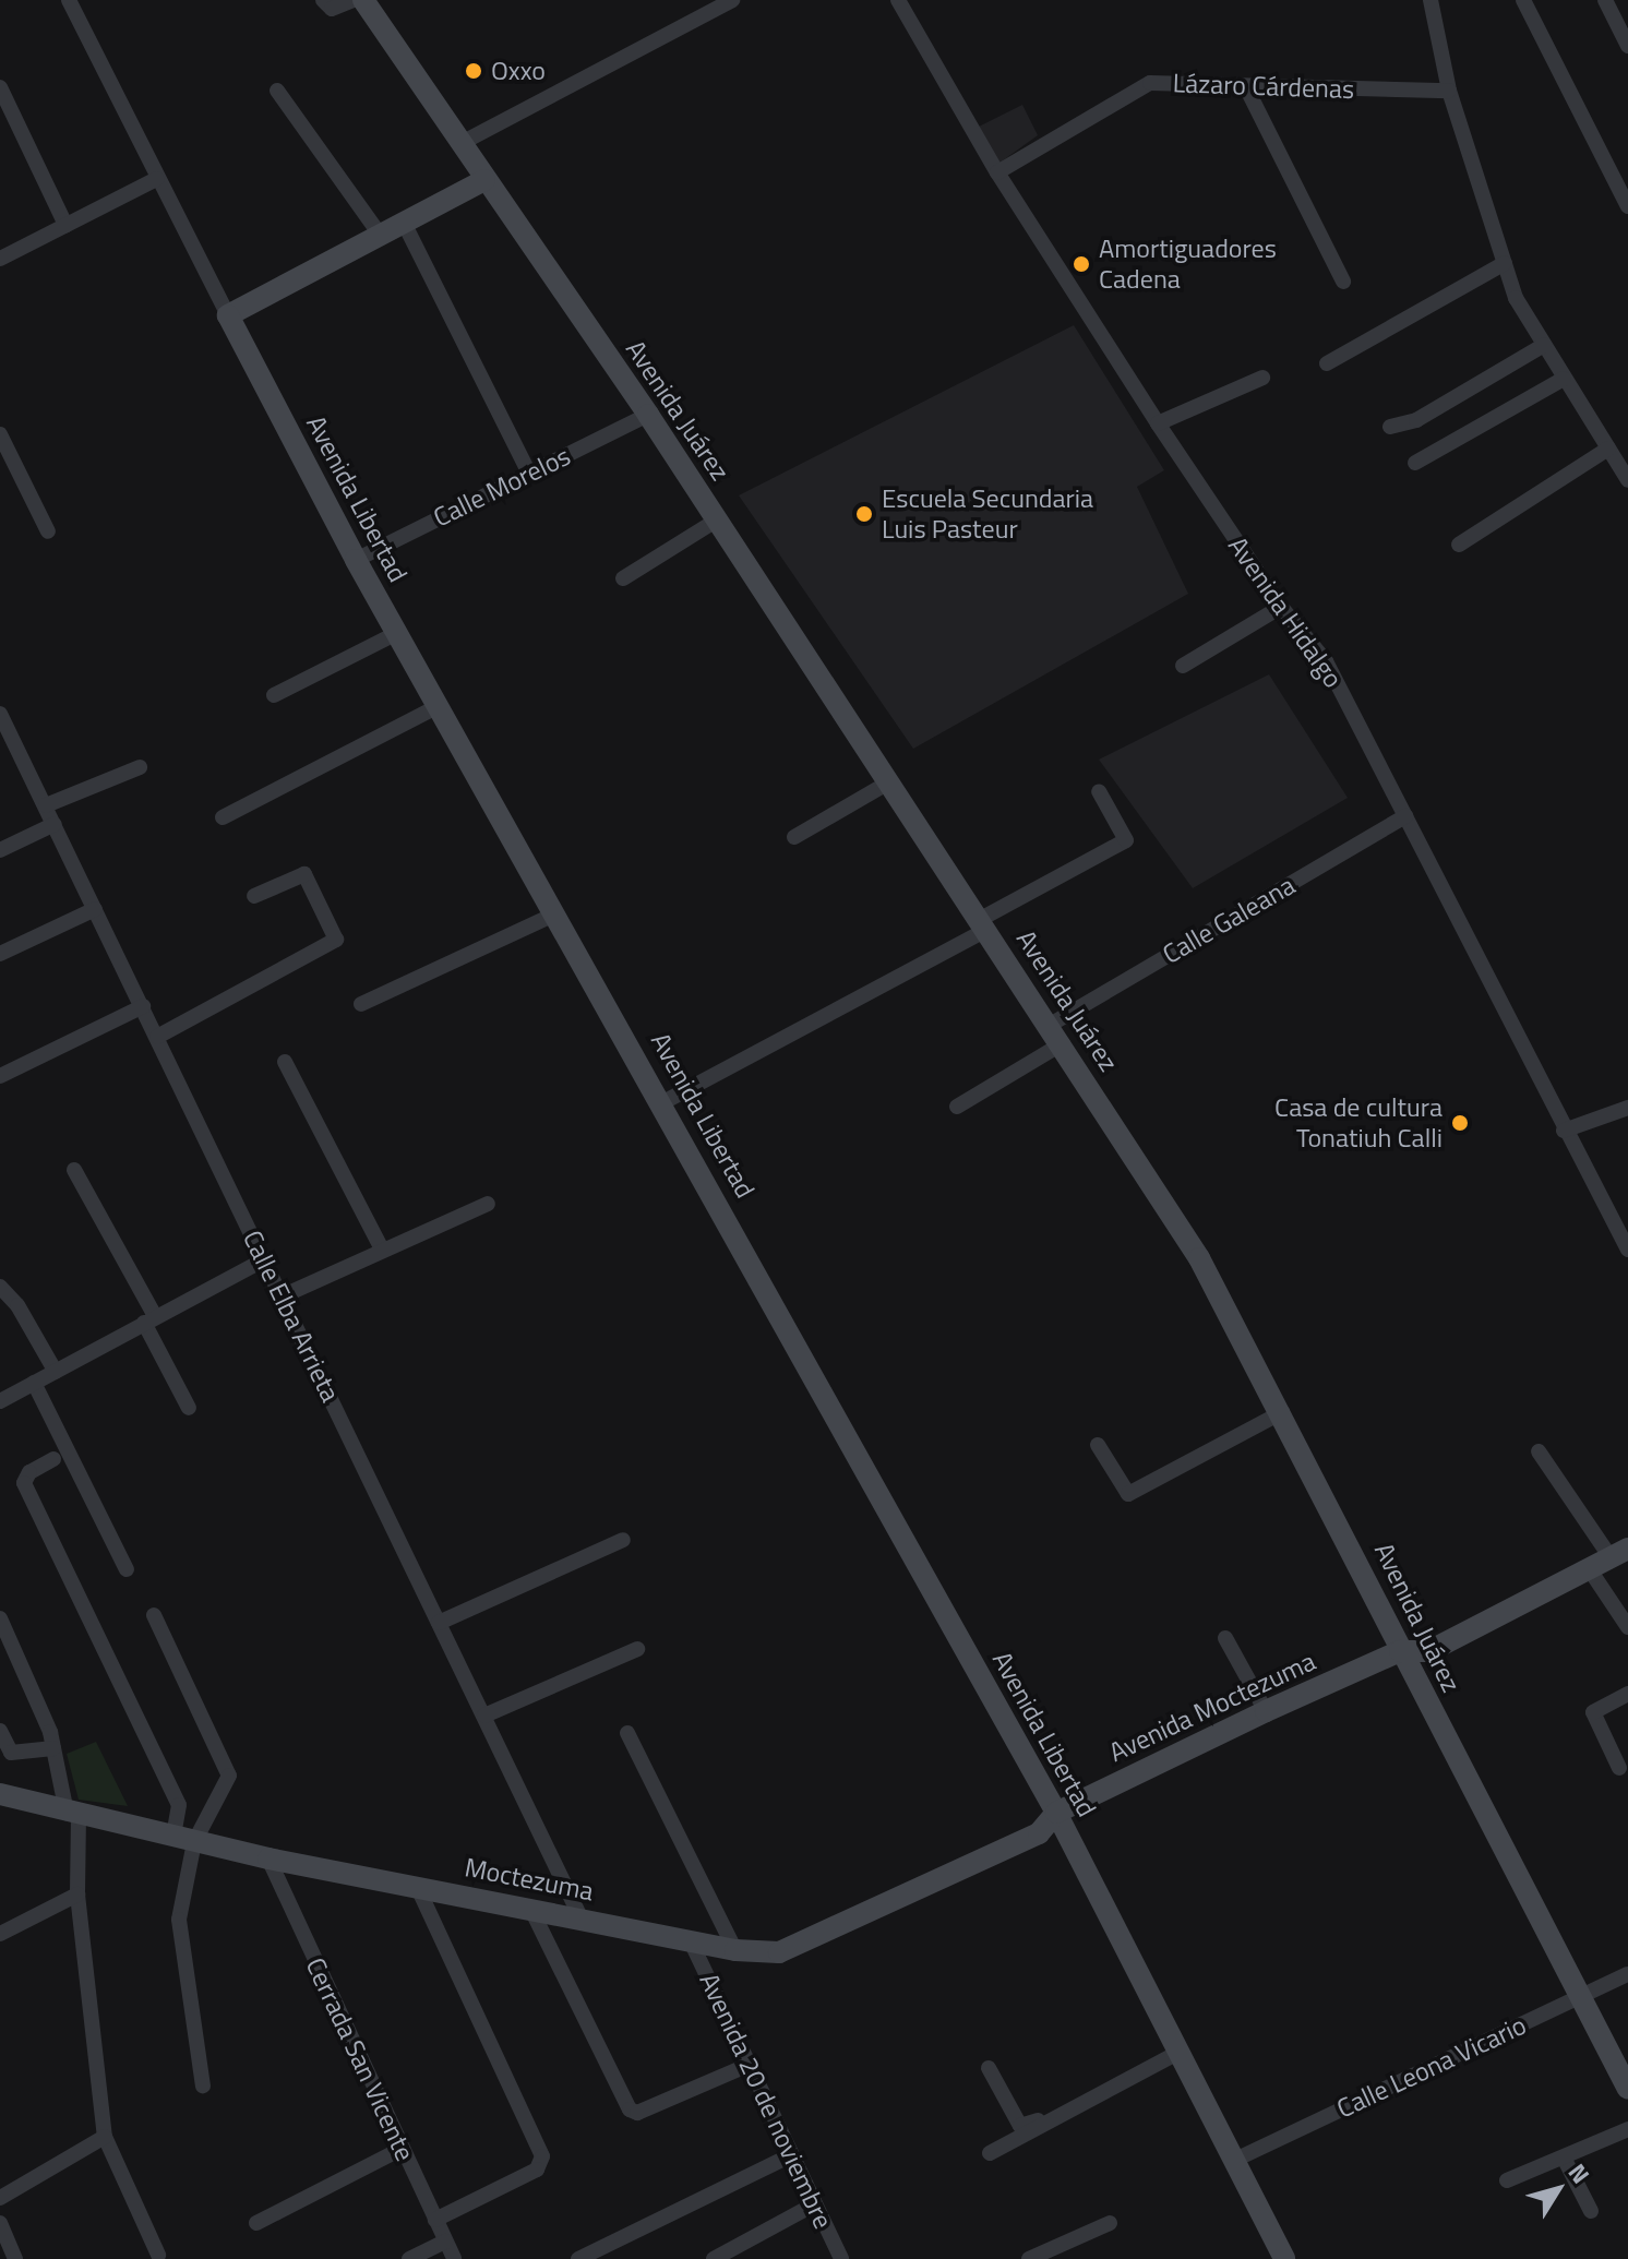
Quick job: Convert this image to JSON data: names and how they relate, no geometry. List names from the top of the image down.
{
  "streets": {
    "street": [
      "Lázaro Cárdenas",
      "Avenida Juárez",
      "Calle Morelos",
      "Avenida Libertad",
      "Avenida Hidalgo",
      "Calle Galeana",
      "Calle Elba Arrieta",
      "Avenida Moctezuma",
      "Moctezuma",
      "Cerrada San Vicente",
      "Calle Leona Vicario",
      "Avenida 20 de noviembre"
    ]
  },
  "crossings": [
    ["Lázaro Cárdenas", "Avenida Hidalgo"],
    ["Avenida Juárez", "Calle Morelos"],
    ["Avenida Juárez", "Calle Galeana"],
    ["Avenida Juárez", "Avenida Moctezuma"],
    ["Avenida Juárez", "Calle Leona Vicario"],
    ["Calle Morelos", "Avenida Libertad"],
    ["Avenida Libertad", "Avenida Moctezuma"],
    ["Avenida Libertad", "Calle Leona Vicario"],
    ["Avenida Hidalgo", "Calle Galeana"],
    ["Calle Elba Arrieta", "Moctezuma"],
    ["Avenida Moctezuma", "Moctezuma"],
    ["Moctezuma", "Cerrada San Vicente"],
    ["Moctezuma", "Avenida 20 de noviembre"]
  ],
  "places": [
    "Oxxo",
    "Amortiguadores Cadena",
    "Escuela Secundaria Luis Pasteur",
    "Casa de cultura Tonatiuh Calli"
  ],
  "north": "top right"
}
